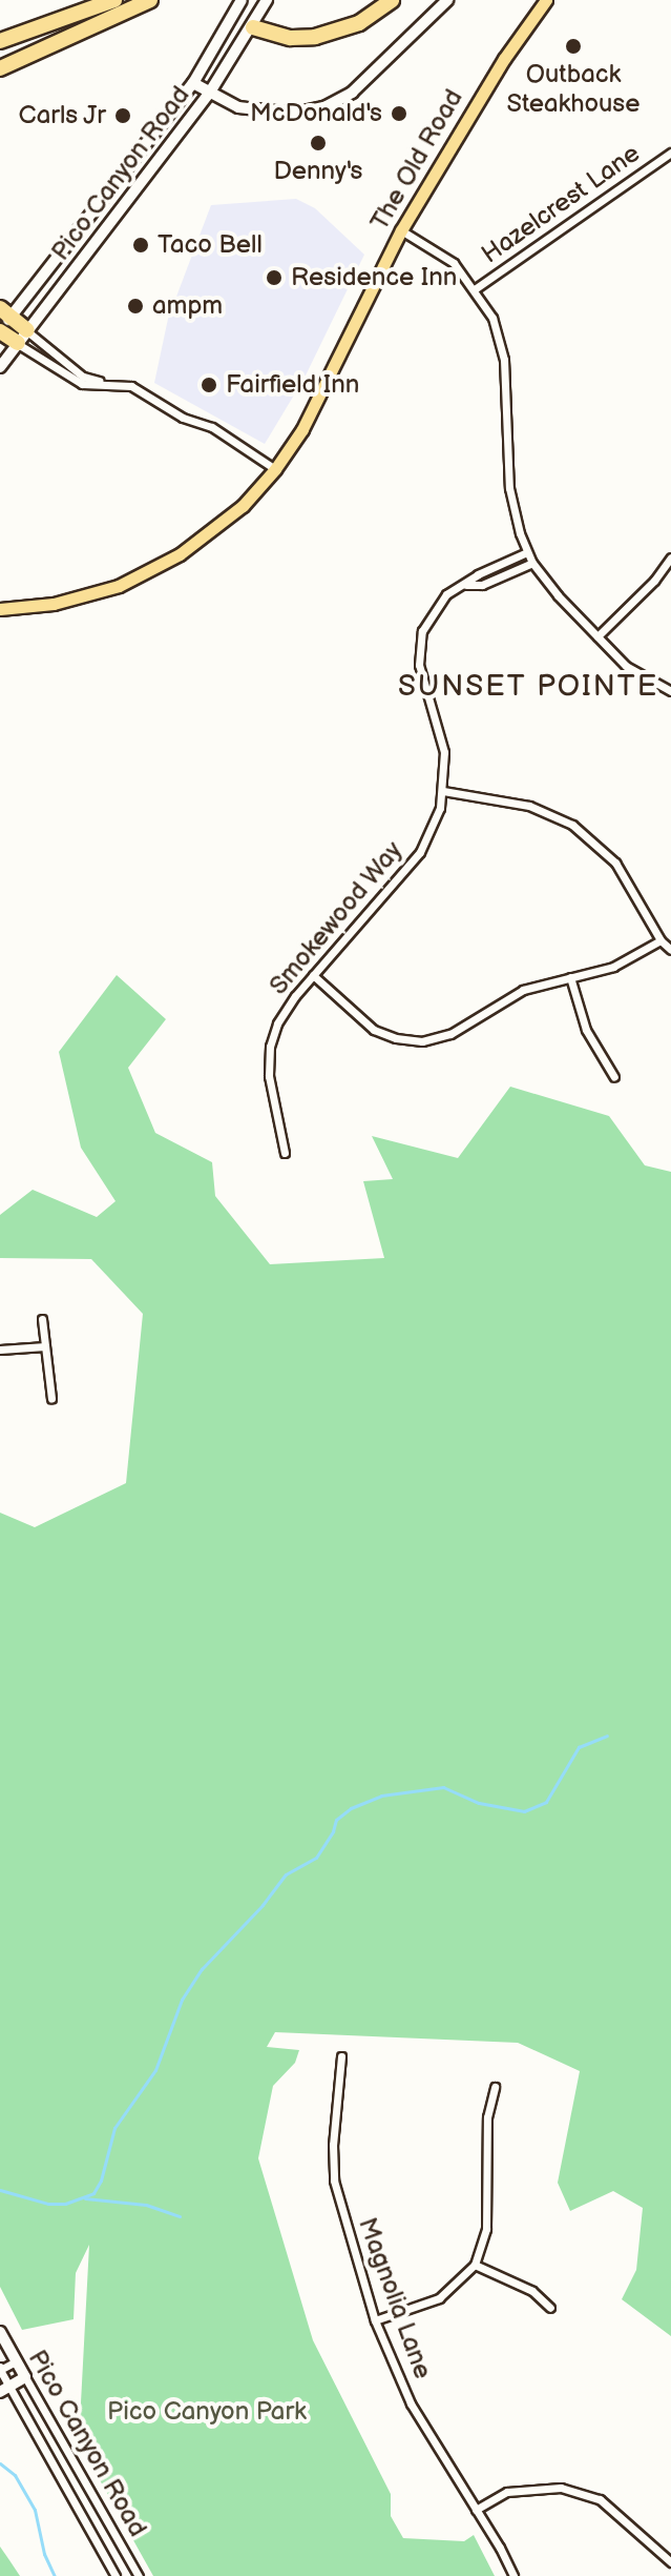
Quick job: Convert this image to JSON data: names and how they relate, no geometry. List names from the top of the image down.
{
  "streets": {
    "main road": ["The Old Road", "Pico Canyon Road"],
    "street": ["Hazelcrest Lane", "Smokewood Way", "Magnolia Lane"]
  },
  "districts": ["SUNSET POINTE"],
  "parks": ["Pico Canyon Park"],
  "places": [
    "Outback Steakhouse",
    "McDonald's",
    "Carls Jr",
    "Denny's",
    "Taco Bell",
    "Residence Inn",
    "ampm",
    "Fairfield Inn"
  ]
}
